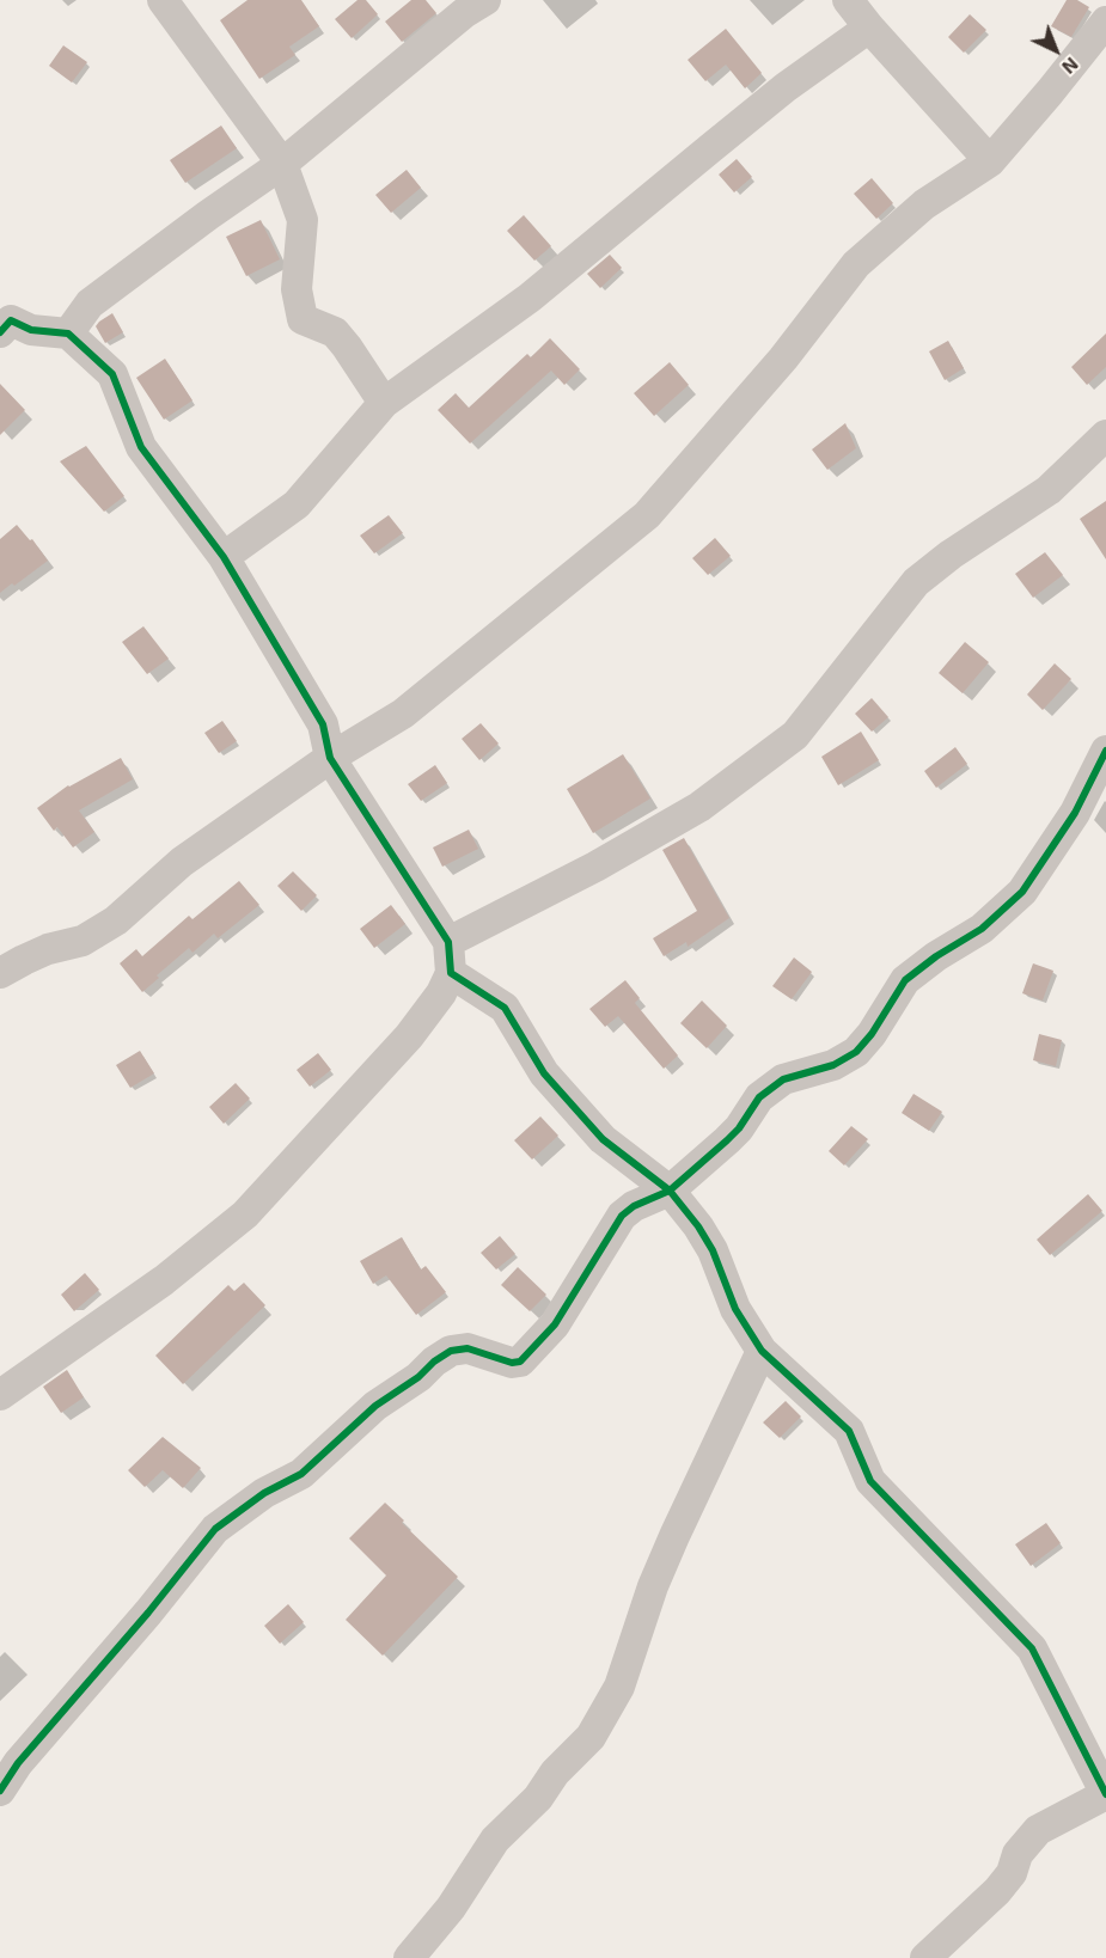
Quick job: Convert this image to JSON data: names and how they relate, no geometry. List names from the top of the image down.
{
  "north": "bottom right"
}
